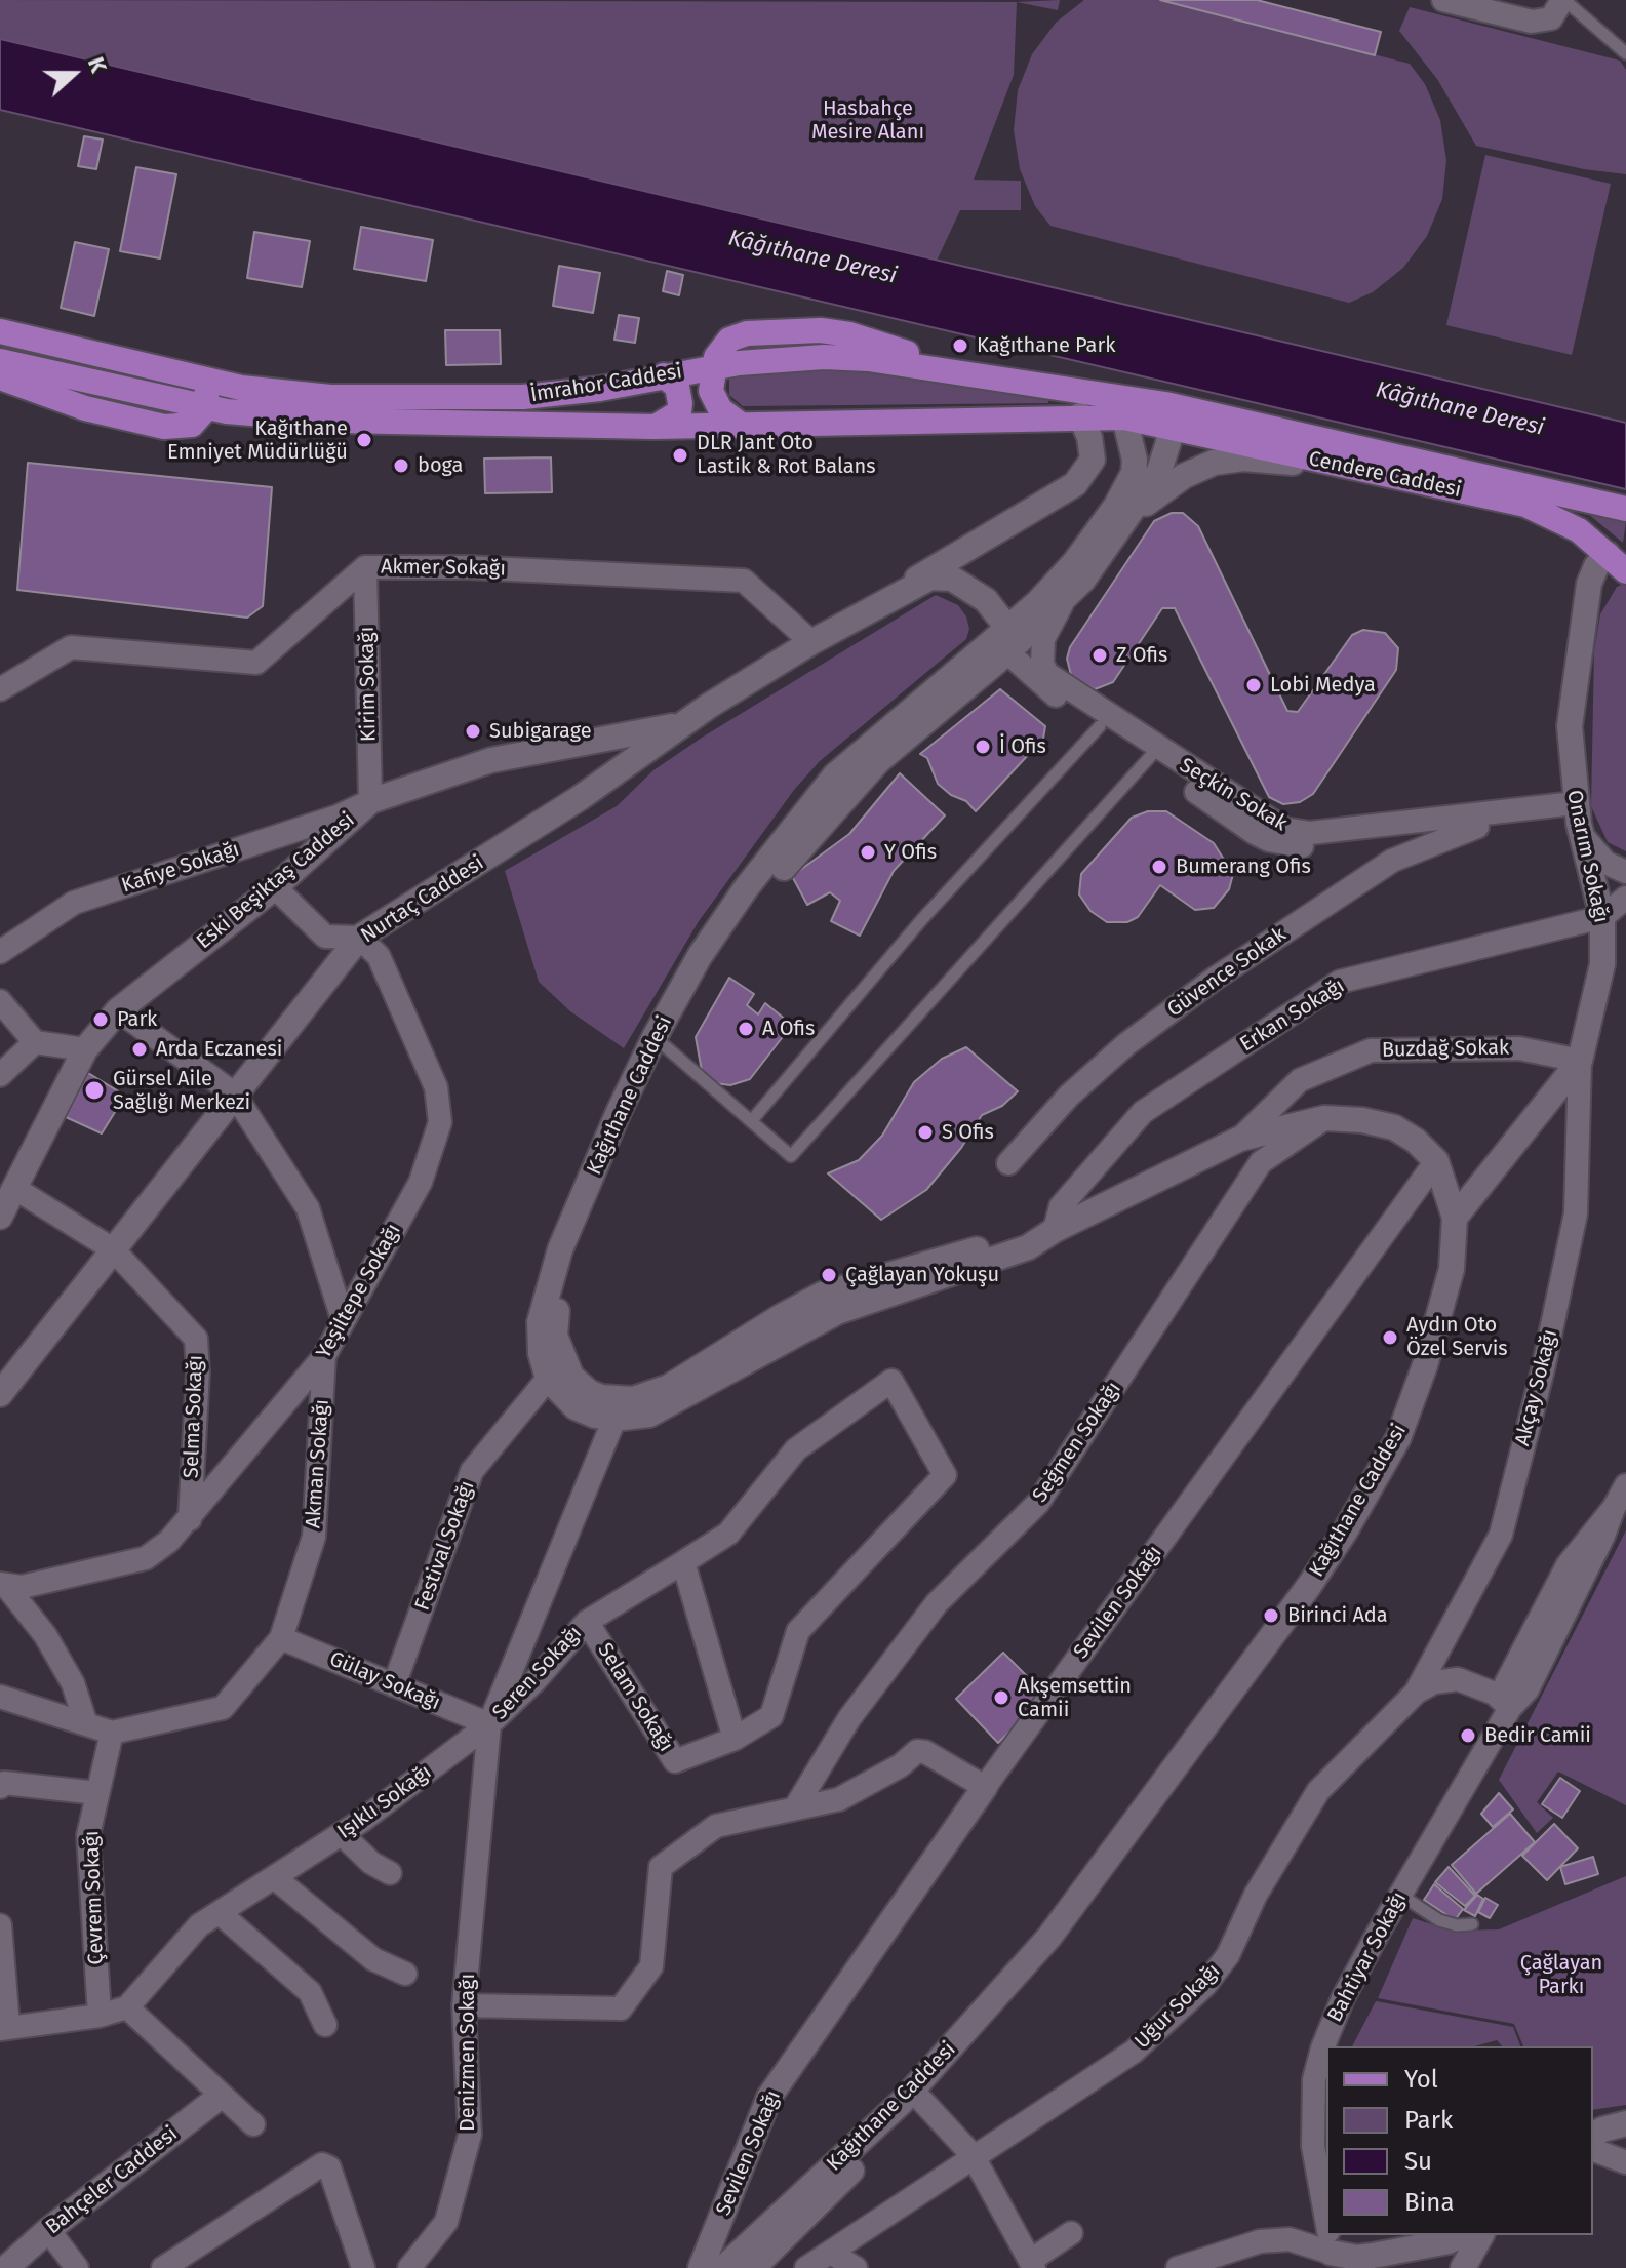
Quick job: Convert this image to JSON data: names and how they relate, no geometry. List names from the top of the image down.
{
  "streets": {
    "main road": [
      "İmrahor Caddesi",
      "Cendere Caddesi",
      "Onarım Sokağı",
      "Eski Beşiktaş Caddesi",
      "Nurtaç Caddesi",
      "Kağıthane Caddesi",
      "Sevilen Sokağı",
      "Bahçeler Caddesi"
    ],
    "street": [
      "Akmer Sokağı",
      "Kirim Sokağı",
      "Seçkin Sokak",
      "Kafiye Sokağı",
      "Güvence Sokak",
      "Erkan Sokağı",
      "Buzdağ Sokak",
      "Yeşiltepe Sokağı",
      "Akçay Sokağı",
      "Selma Sokağı",
      "Seğmen Sokağı",
      "Akman Sokağı",
      "Festival Sokağı",
      "Seren Sokağı",
      "Gülay Sokağı",
      "Selam Sokağı",
      "Işıklı Sokağı",
      "Çevrem Sokağı",
      "Bahtiyar Sokağı",
      "Uğur Sokağı",
      "Denizmen Sokağı"
    ]
  },
  "crossings": [
    ["İmrahor Caddesi", "Cendere Caddesi"],
    ["İmrahor Caddesi", "Kağıthane Caddesi"],
    ["Cendere Caddesi", "Onarım Sokağı"],
    ["Cendere Caddesi", "Kağıthane Caddesi"],
    ["Akmer Sokağı", "Kirim Sokağı"],
    ["Akmer Sokağı", "Nurtaç Caddesi"],
    ["Kirim Sokağı", "Kafiye Sokağı"],
    ["Kirim Sokağı", "Eski Beşiktaş Caddesi"],
    ["Seçkin Sokak", "Onarım Sokağı"],
    ["Seçkin Sokak", "Güvence Sokak"],
    ["Seçkin Sokak", "Kağıthane Caddesi"],
    ["Onarım Sokağı", "Erkan Sokağı"],
    ["Onarım Sokağı", "Buzdağ Sokak"],
    ["Onarım Sokağı", "Kağıthane Caddesi"],
    ["Onarım Sokağı", "Akçay Sokağı"],
    ["Kafiye Sokağı", "Eski Beşiktaş Caddesi"],
    ["Eski Beşiktaş Caddesi", "Nurtaç Caddesi"],
    ["Eski Beşiktaş Caddesi", "Selma Sokağı"],
    ["Nurtaç Caddesi", "Yeşiltepe Sokağı"],
    ["Nurtaç Caddesi", "Selma Sokağı"],
    ["Buzdağ Sokak", "Akçay Sokağı"],
    ["Kağıthane Caddesi", "Festival Sokağı"],
    ["Kağıthane Caddesi", "Sevilen Sokağı"],
    ["Yeşiltepe Sokağı", "Selma Sokağı"],
    ["Yeşiltepe Sokağı", "Akman Sokağı"],
    ["Akçay Sokağı", "Uğur Sokağı"],
    ["Akman Sokağı", "Gülay Sokağı"],
    ["Akman Sokağı", "Çevrem Sokağı"],
    ["Festival Sokağı", "Gülay Sokağı"],
    ["Seren Sokağı", "Gülay Sokağı"],
    ["Seren Sokağı", "Selam Sokağı"],
    ["Seren Sokağı", "Işıklı Sokağı"],
    ["Seren Sokağı", "Denizmen Sokağı"],
    ["Gülay Sokağı", "Işıklı Sokağı"],
    ["Gülay Sokağı", "Denizmen Sokağı"],
    ["Işıklı Sokağı", "Denizmen Sokağı"],
    ["Bahtiyar Sokağı", "Uğur Sokağı"]
  ],
  "water": ["Kâğıthane Deresi"],
  "parks": ["Hasbahçe Mesire Alanı", "Çağlayan Parkı"],
  "places": [
    "Kağıthane Park",
    "Kağıthane Emniyet Müdürlüğü",
    "DLR Jant Oto Lastik & Rot Balans",
    "boga",
    "Z Ofis",
    "Lobi Medya",
    "Subigarage",
    "İ Ofis",
    "Y Ofis",
    "Bumerang Ofis",
    "Park",
    "A Ofis",
    "Arda Eczanesi",
    "Gürsel Aile Sağlığı Merkezi",
    "S Ofis",
    "Çağlayan Yokuşu",
    "Aydın Oto Özel Servis",
    "Birinci Ada",
    "Akşemsettin Camii",
    "Bedir Camii"
  ],
  "legend": [
    "Yol",
    "Park",
    "Su",
    "Bina"
  ],
  "north": "right"
}
